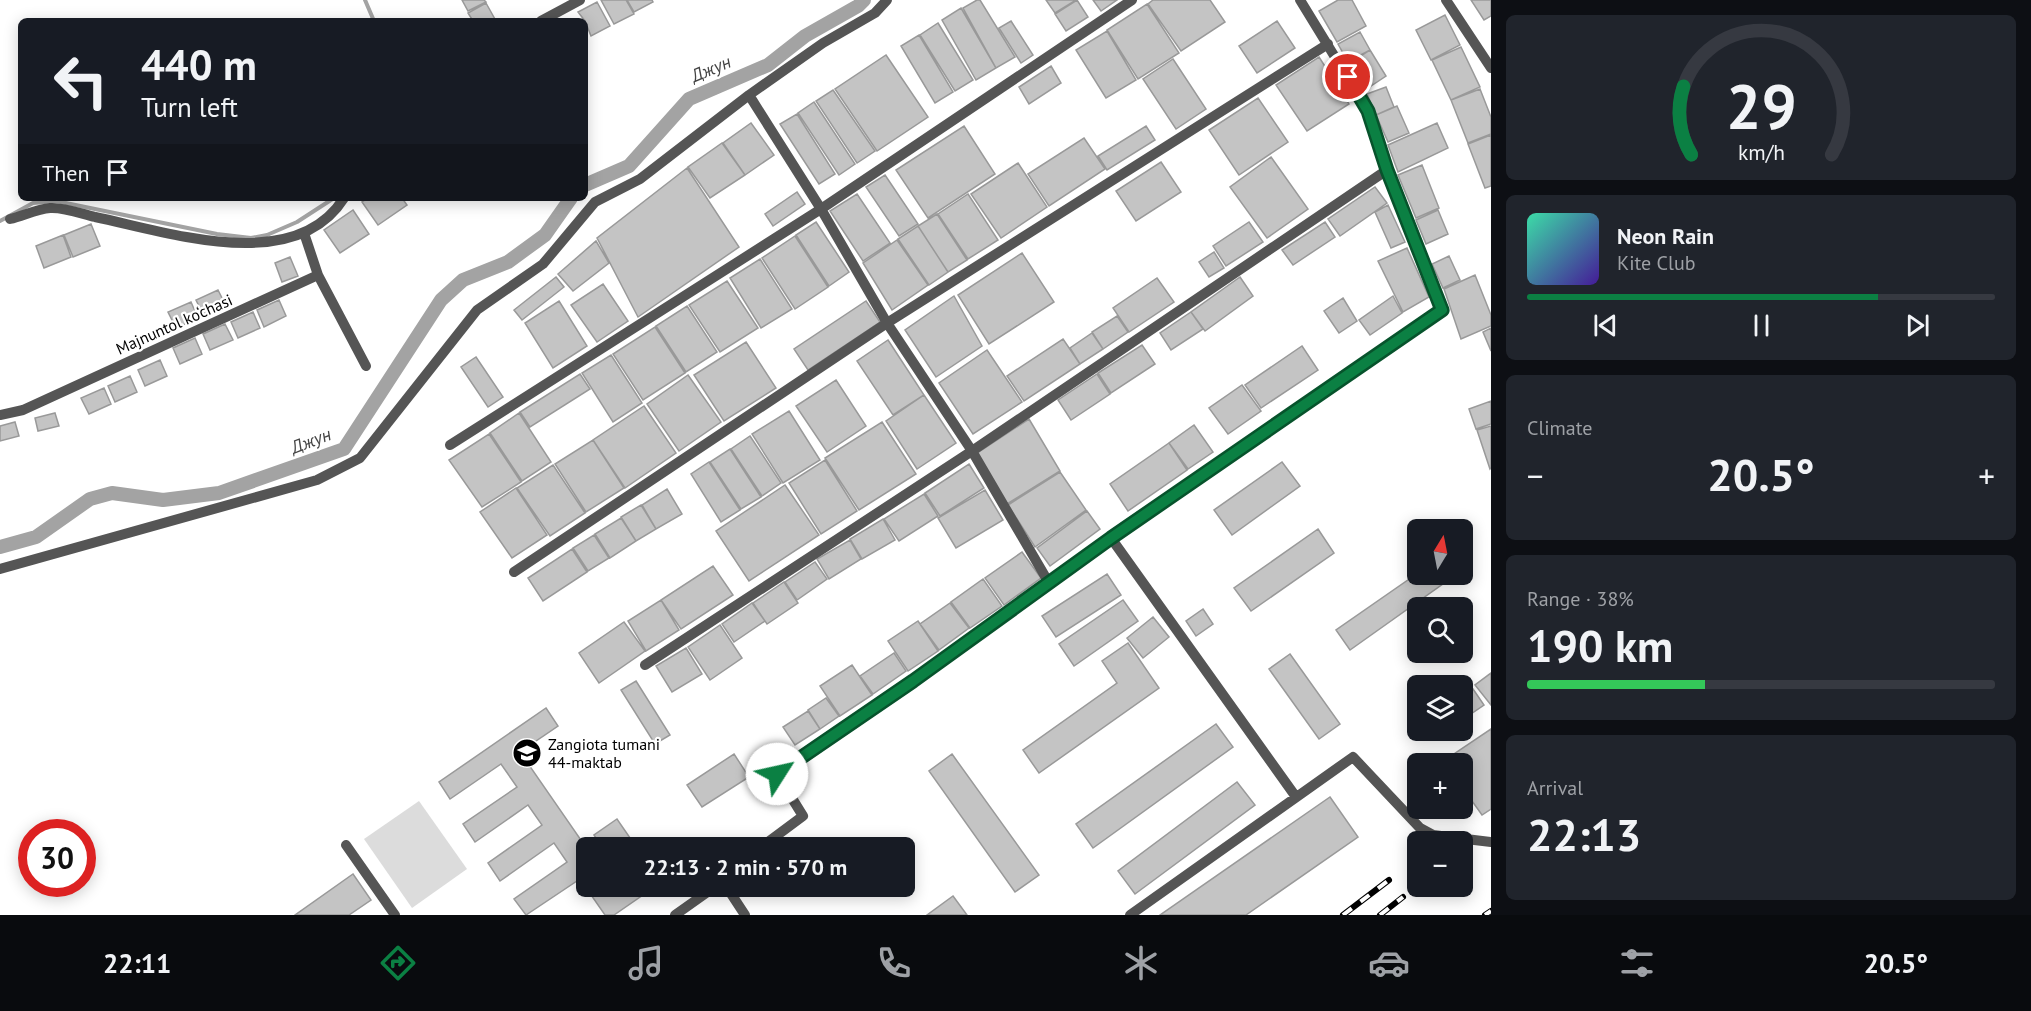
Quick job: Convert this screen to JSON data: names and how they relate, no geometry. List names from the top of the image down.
{
  "streets": {
    "street": ["Majnuntol ko‘chasi"]
  },
  "water": ["Джун"],
  "places": {
    "school or university": ["Zangiota tumani 44-maktab"]
  },
  "north": "top",
  "page": {
    "turn": ["440 m", "Turn left"],
    "then": "Then",
    "song": ["Neon Rain", "Kite Club"],
    "tile": [
      "Climate",
      ["Range · 38%", "190 km"],
      ["Arrival", "22:13"]
    ],
    "heat": ["−", "20.5°", "+"],
    "map_buttons": ["+", "−"],
    "limit": "30",
    "trip": "22:13 · 2 min · 570 m",
    "tabs": ["22:11", "20.5°"],
    "gauge": ["29", "km/h"]
  }
}
